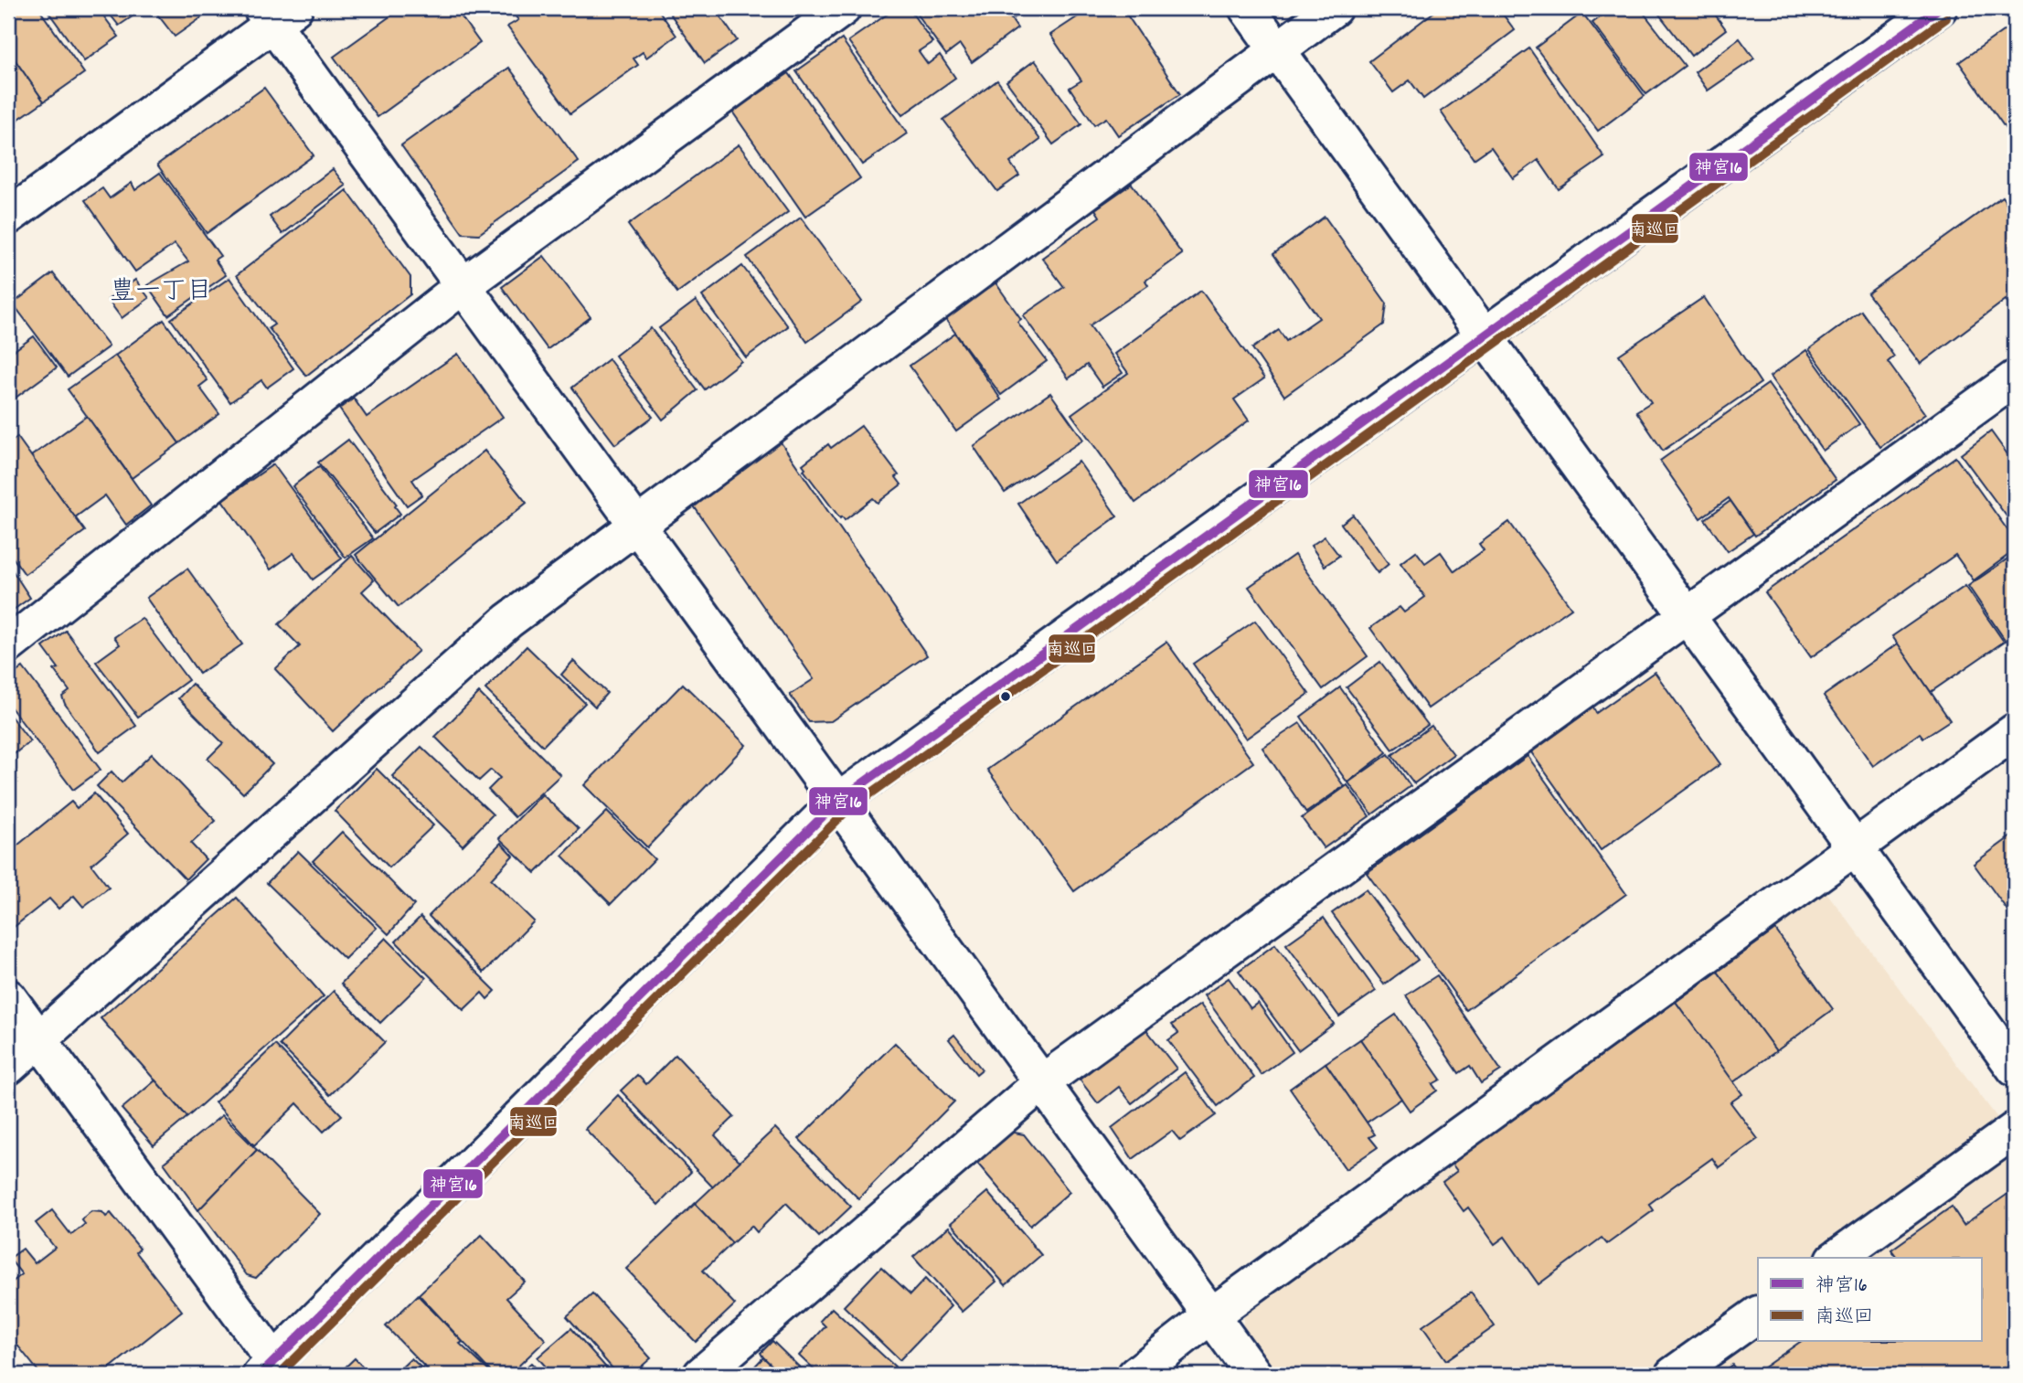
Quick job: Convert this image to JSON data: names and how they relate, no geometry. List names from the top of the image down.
{
  "districts": ["豊一丁目"],
  "lines": ["transit line 神宮16", "transit line 南巡回"],
  "legend": ["神宮16", "南巡回"]
}
